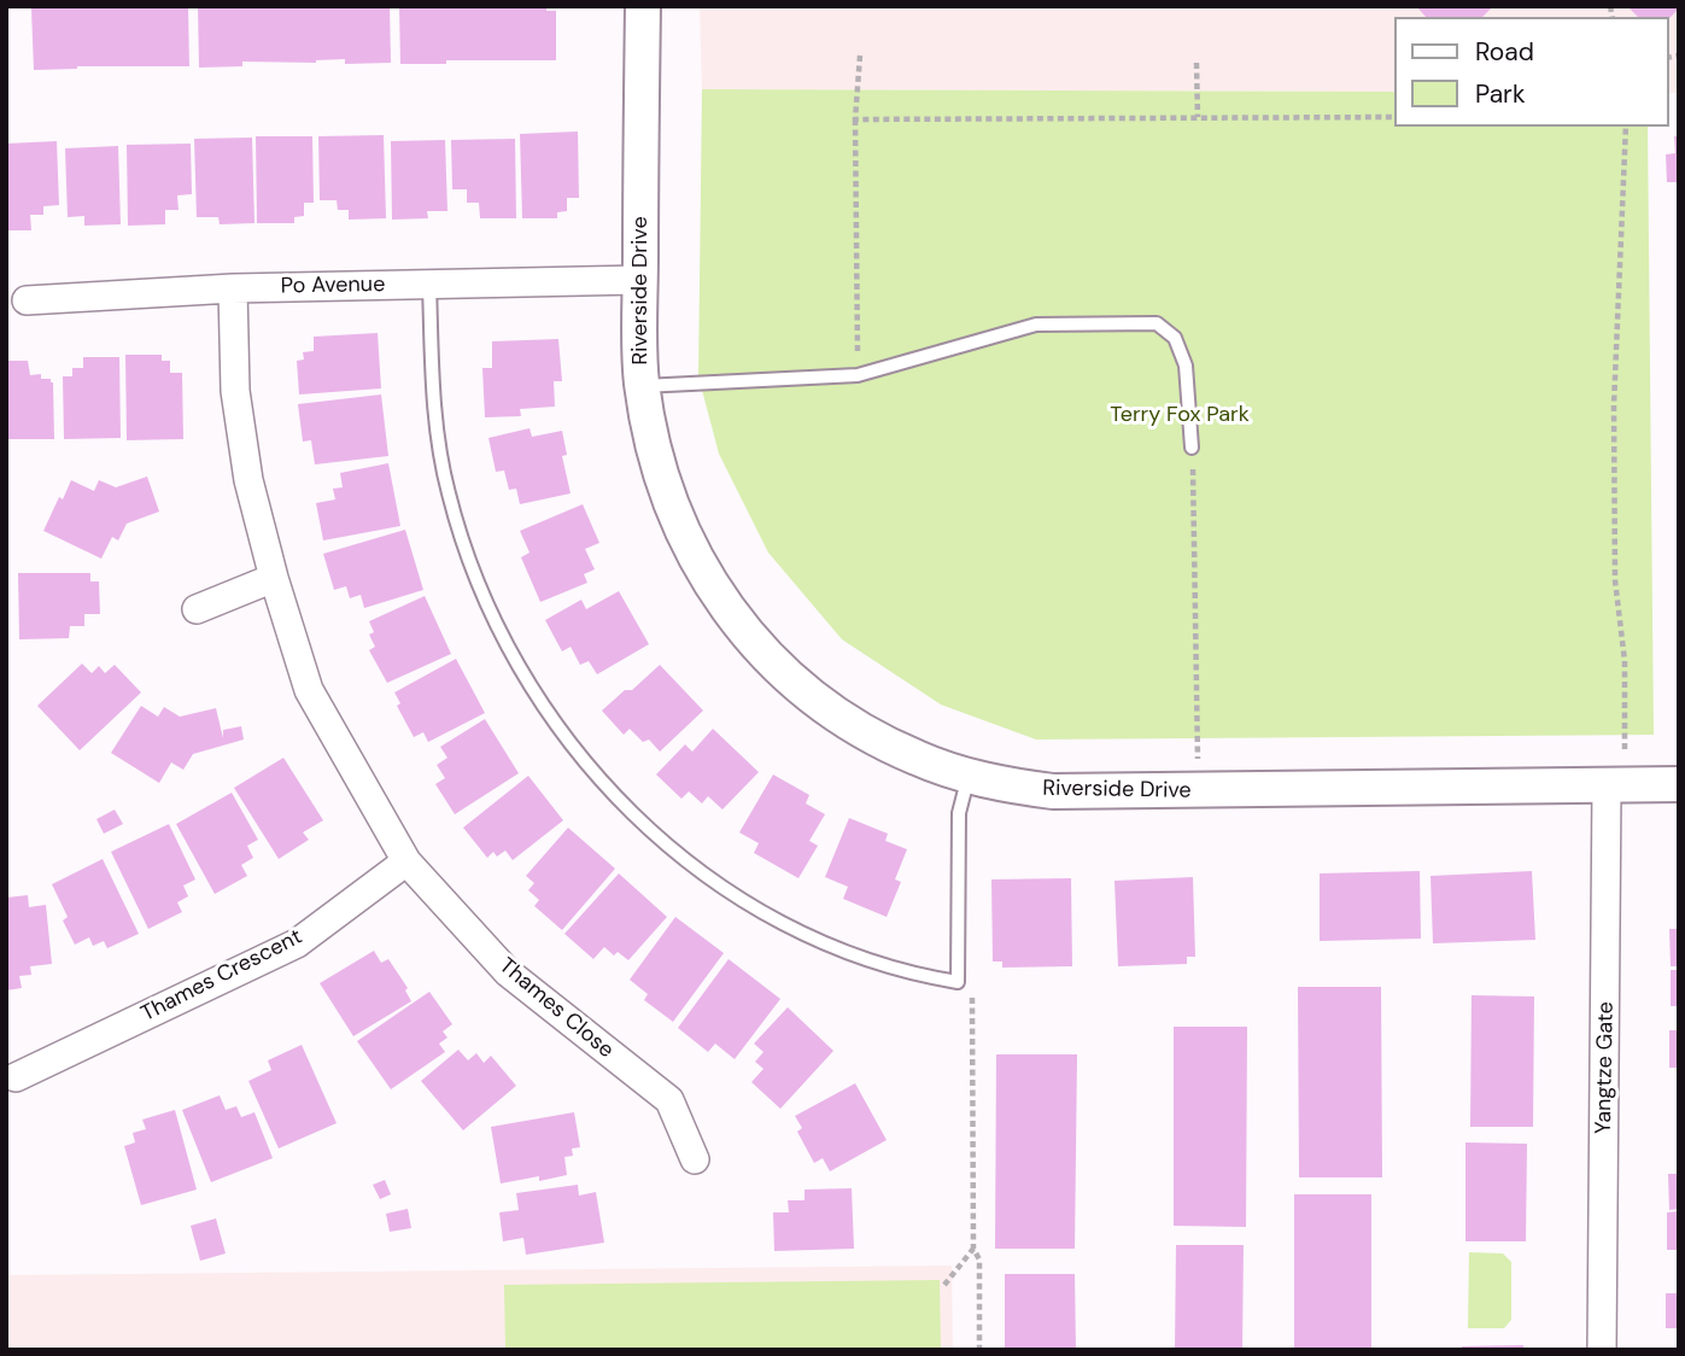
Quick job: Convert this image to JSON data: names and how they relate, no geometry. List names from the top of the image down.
{
  "streets": {
    "street": [
      "Po Avenue",
      "Riverside Drive",
      "Thames Crescent",
      "Thames Close",
      "Yangtze Gate"
    ]
  },
  "crossings": [
    ["Po Avenue", "Riverside Drive"],
    ["Riverside Drive", "Yangtze Gate"],
    ["Thames Crescent", "Thames Close"]
  ],
  "parks": ["Terry Fox Park"],
  "legend": ["Road", "Park"]
}
